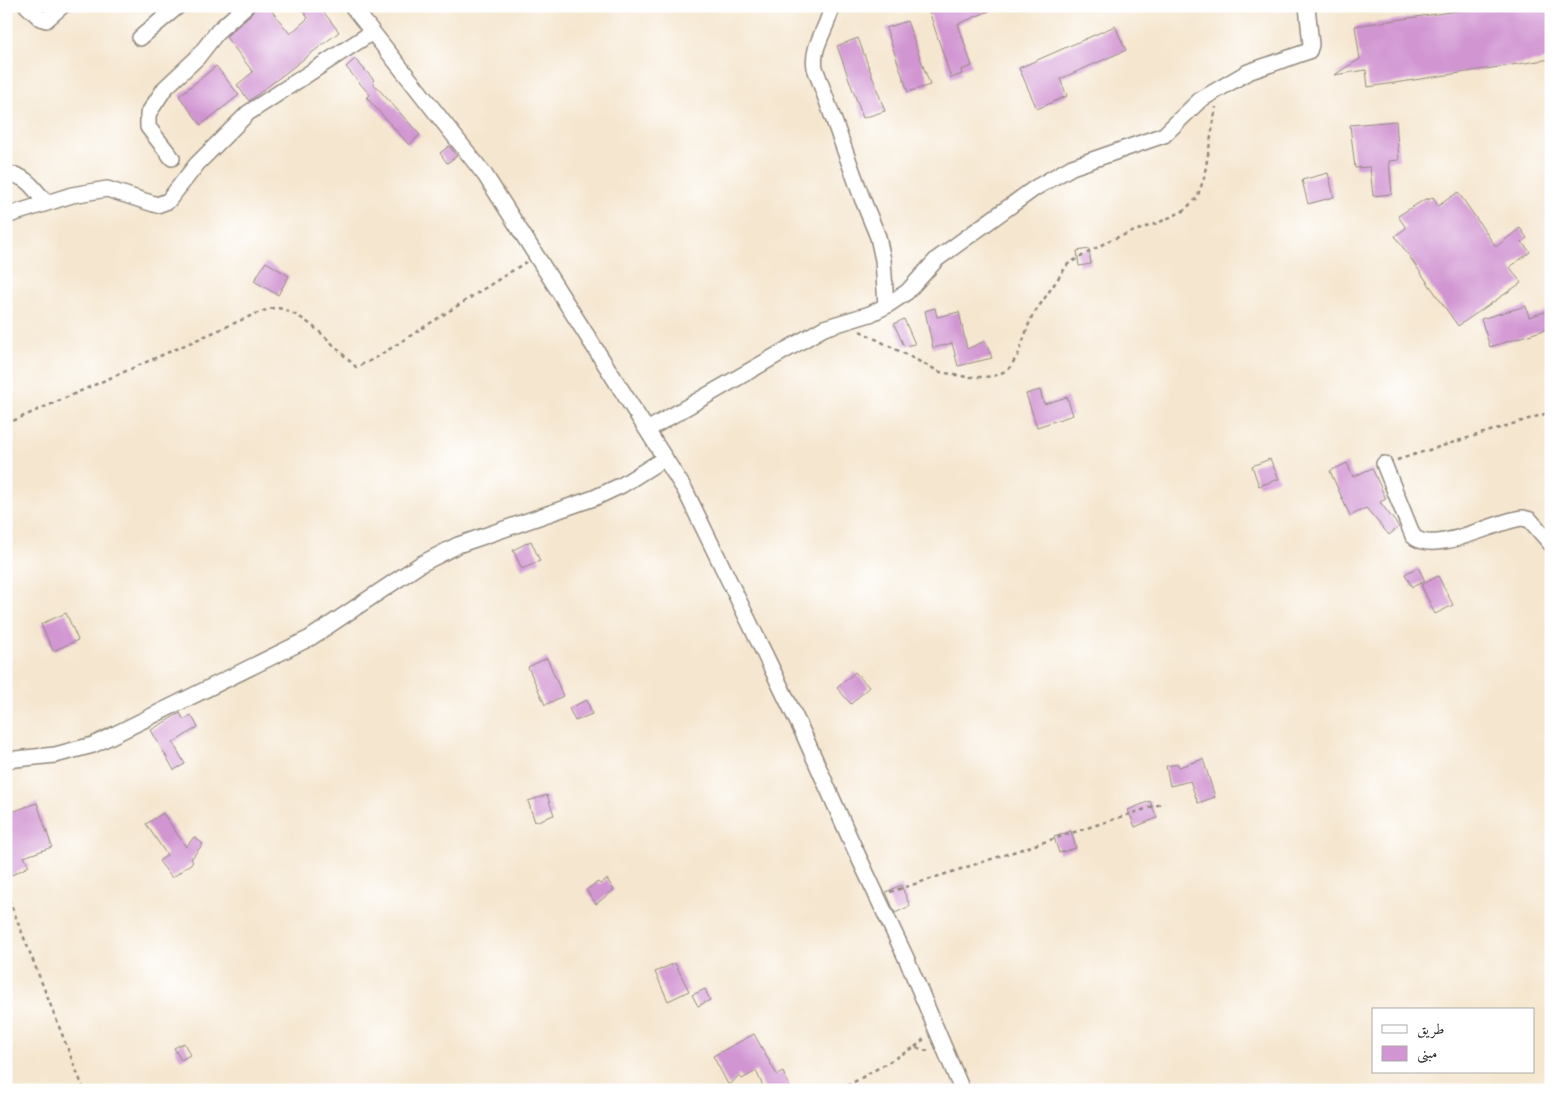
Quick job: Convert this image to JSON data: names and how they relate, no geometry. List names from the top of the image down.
{
  "legend": ["طريق", "مبنى"]
}
